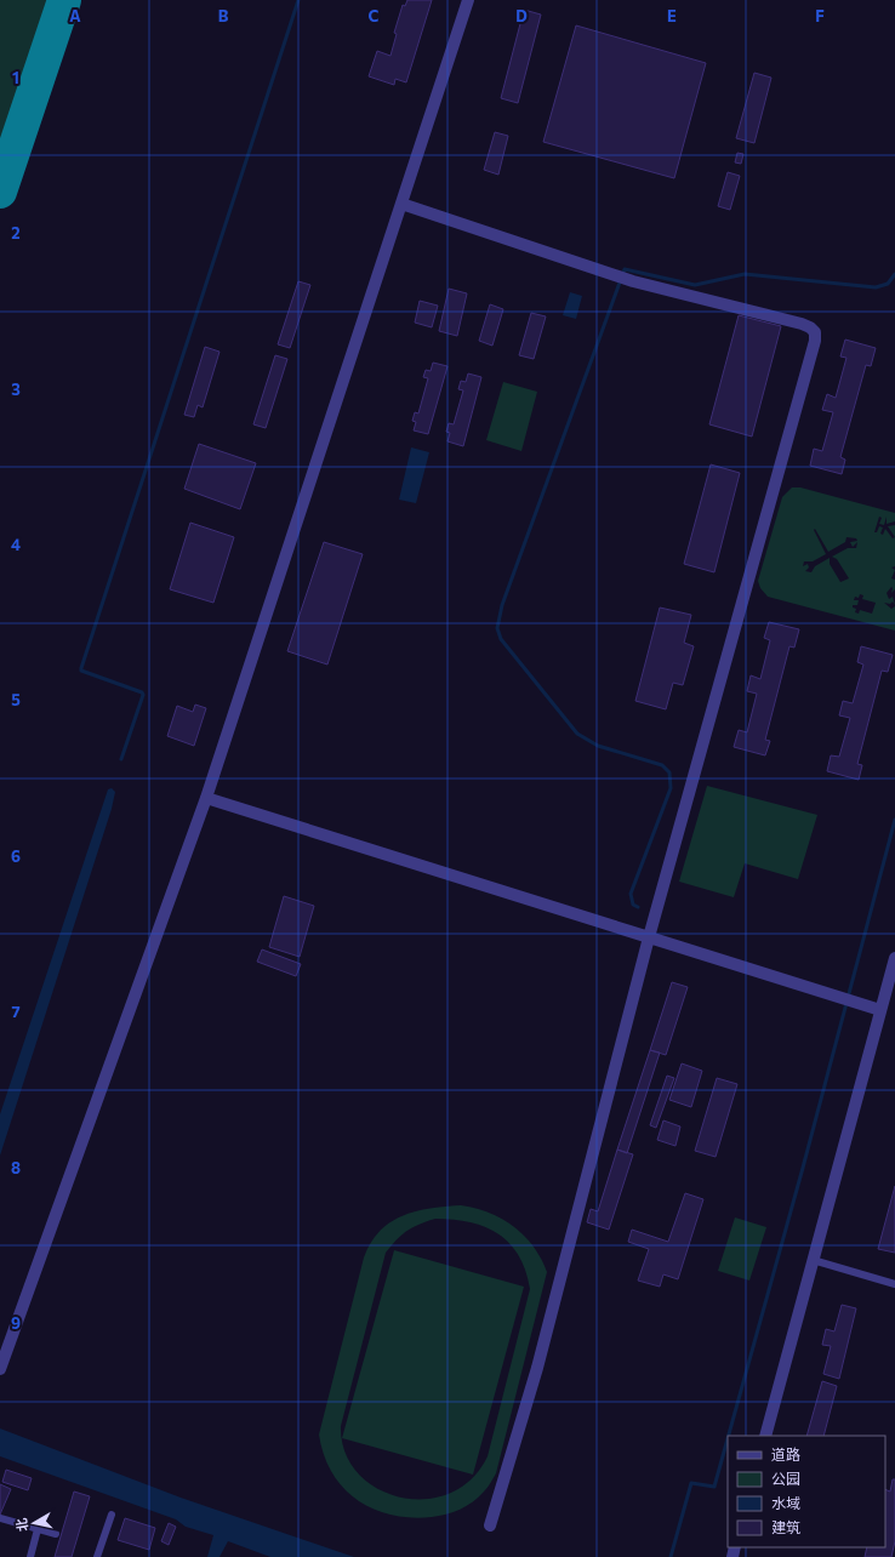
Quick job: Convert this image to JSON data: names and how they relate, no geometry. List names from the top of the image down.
{
  "legend": [
    "道路",
    "公园",
    "水域",
    "建筑"
  ],
  "north": "left",
  "grid": {
    "columns": [
      "A",
      "B",
      "C",
      "D",
      "E",
      "F"
    ],
    "rows": [
      "1",
      "2",
      "3",
      "4",
      "5",
      "6",
      "7",
      "8",
      "9"
    ]
  }
}
